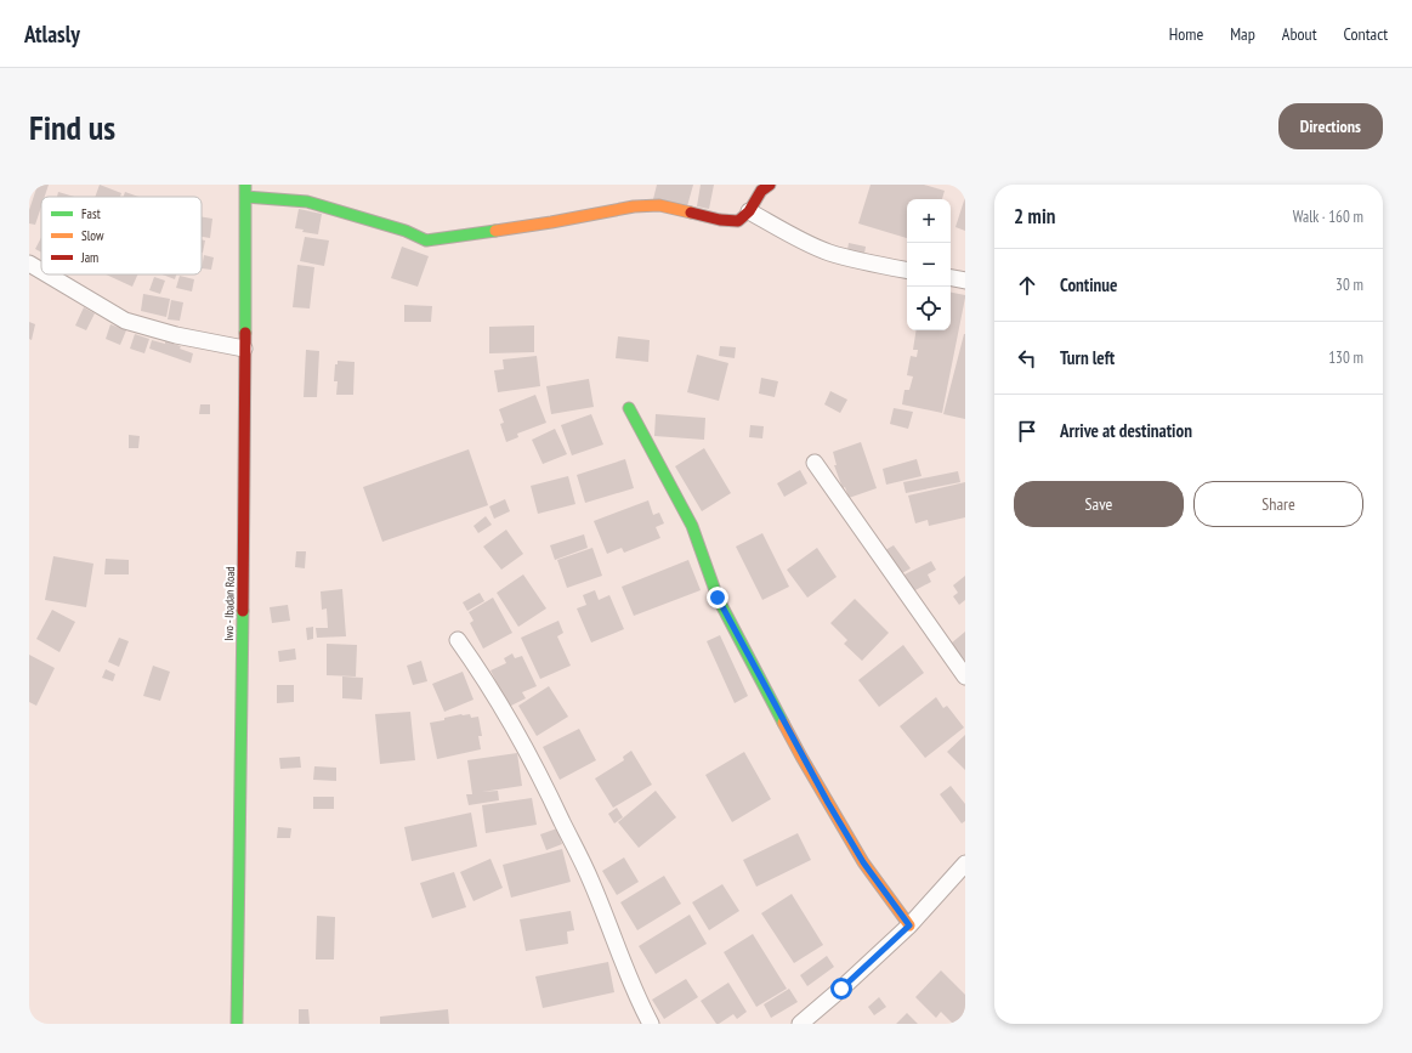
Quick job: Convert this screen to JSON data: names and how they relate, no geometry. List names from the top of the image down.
{
  "streets": {
    "street": ["Iwo - Ibadan Road"]
  },
  "legend": ["Fast", "Slow", "Jam"],
  "page": {
    "header": "Atlasly",
    "nav": [
      "Home",
      "Map",
      "About",
      "Contact"
    ],
    "buttons": [
      "Directions",
      ["Save", "Share"]
    ],
    "title": "Find us",
    "heading": ["2 min", "Walk · 160 m"],
    "map_buttons": ["+", "−"],
    "list": [
      ["Continue", "30 m"],
      ["Turn left", "130 m"],
      "Arrive at destination"
    ]
  }
}
